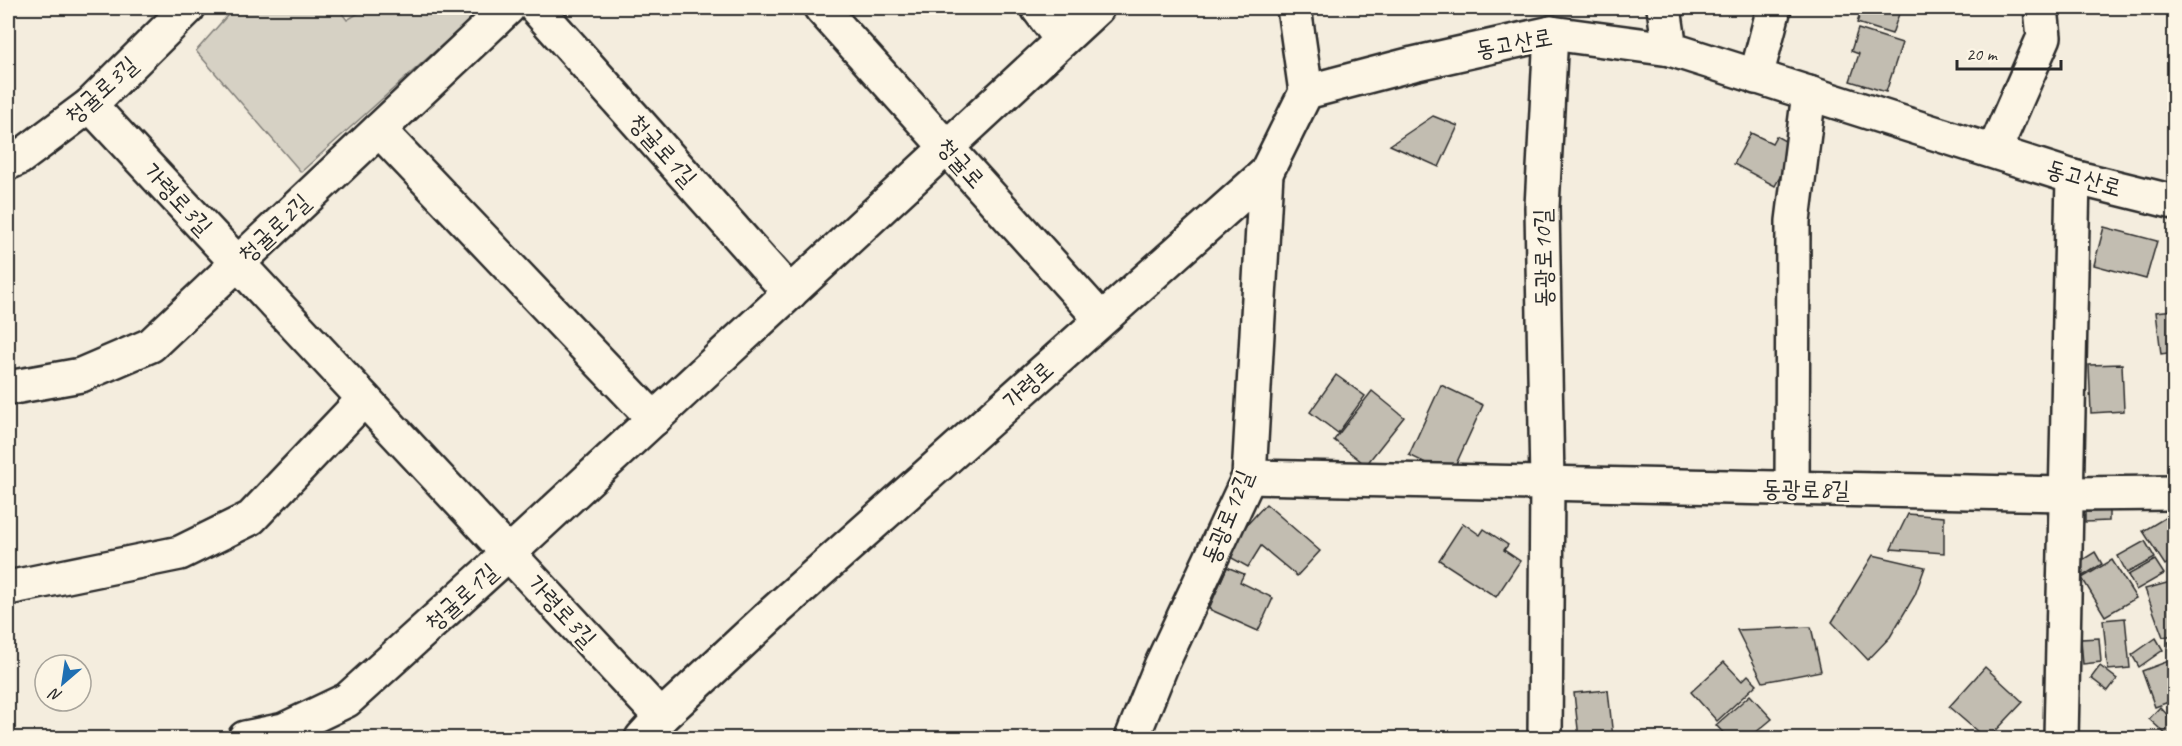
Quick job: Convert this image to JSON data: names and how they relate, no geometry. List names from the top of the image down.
{
  "streets": {
    "street": [
      "동고산로",
      "청귤로3길",
      "청귤로1길",
      "청귤로",
      "가령로3길",
      "청귤로2길",
      "동광로10길",
      "가령로",
      "동광로8길",
      "동광로12길"
    ]
  },
  "crossings": [
    ["동고산로", "동광로10길"],
    ["동고산로", "가령로"],
    ["청귤로3길", "가령로3길"],
    ["청귤로1길", "청귤로"],
    ["청귤로1길", "가령로3길"],
    ["청귤로", "가령로"],
    ["가령로3길", "청귤로2길"],
    ["가령로3길", "가령로"],
    ["동광로10길", "동광로8길"],
    ["가령로", "동광로12길"]
  ],
  "scale_bar": "20 m",
  "north": "bottom left"
}
